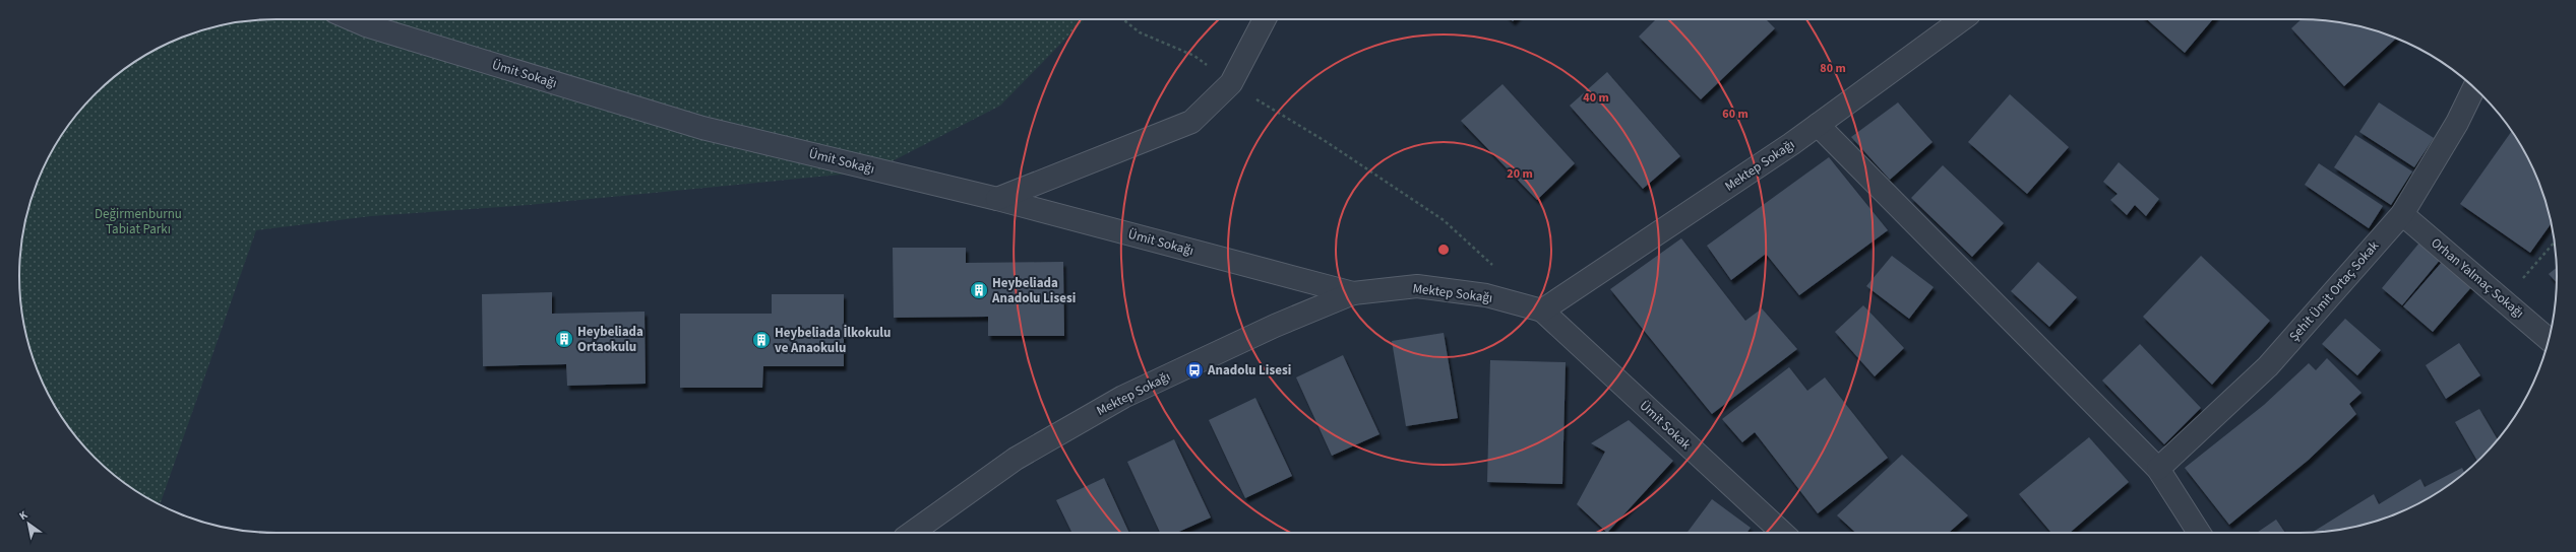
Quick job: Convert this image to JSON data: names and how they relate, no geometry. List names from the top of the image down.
{
  "streets": {
    "street": [
      "Ümit Sokağı",
      "Mektep Sokağı",
      "Orhan Yalmaç Sokağı",
      "Şehit Ümit Ortaç Sokak",
      "Ümit Sokak"
    ]
  },
  "crossings": [
    ["Ümit Sokağı", "Mektep Sokağı"],
    ["Mektep Sokağı", "Ümit Sokak"],
    ["Orhan Yalmaç Sokağı", "Şehit Ümit Ortaç Sokak"]
  ],
  "parks": ["Değirmenburnu Tabiat Parkı"],
  "places": {
    "building": ["Heybeliada Anadolu Lisesi", "Heybeliada Ortaokulu", "Heybeliada İlkokulu ve Anaokulu"],
    "bus stop": ["Anadolu Lisesi"]
  },
  "north": "top left",
  "rings": [
    "80 m",
    "40 m",
    "60 m",
    "20 m"
  ]
}
